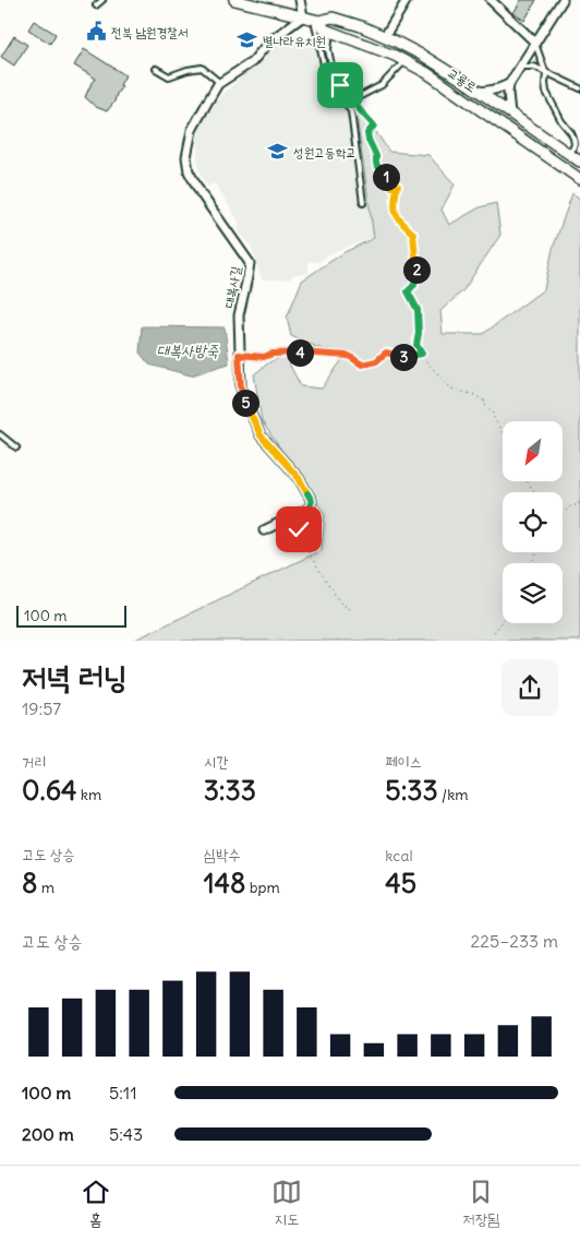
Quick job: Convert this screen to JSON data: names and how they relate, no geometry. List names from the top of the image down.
{
  "streets": {
    "street": ["교룡로", "대복사길"]
  },
  "crossings": [
    ["교룡로", "대복사길"]
  ],
  "water": ["대복사방죽"],
  "places": {
    "public building": ["전북 남원경찰서"],
    "school or university": ["별나라유치원", "성원고등학교"]
  },
  "scale_bar": "100 m",
  "north": "bottom left",
  "page": {
    "pins": [
      "1",
      "2",
      "4",
      "3",
      "5"
    ],
    "scale": "100 m",
    "heading": ["저녁 러닝", "19:57"],
    "stats": [
      ["거리", "0.64 km"],
      ["시간", "3:33"],
      ["페이스", "5:33 /km"],
      ["고도 상승", "8 m"],
      ["심박수", "148 bpm"],
      ["kcal", "45"]
    ],
    "chart": ["고도 상승", "225–233 m"],
    "list": [
      {
        "name": "100 m",
        "note": "5:11"
      },
      {
        "name": "200 m",
        "note": "5:43"
      }
    ],
    "tabs": ["홈", "지도", "저장됨"]
  }
}
